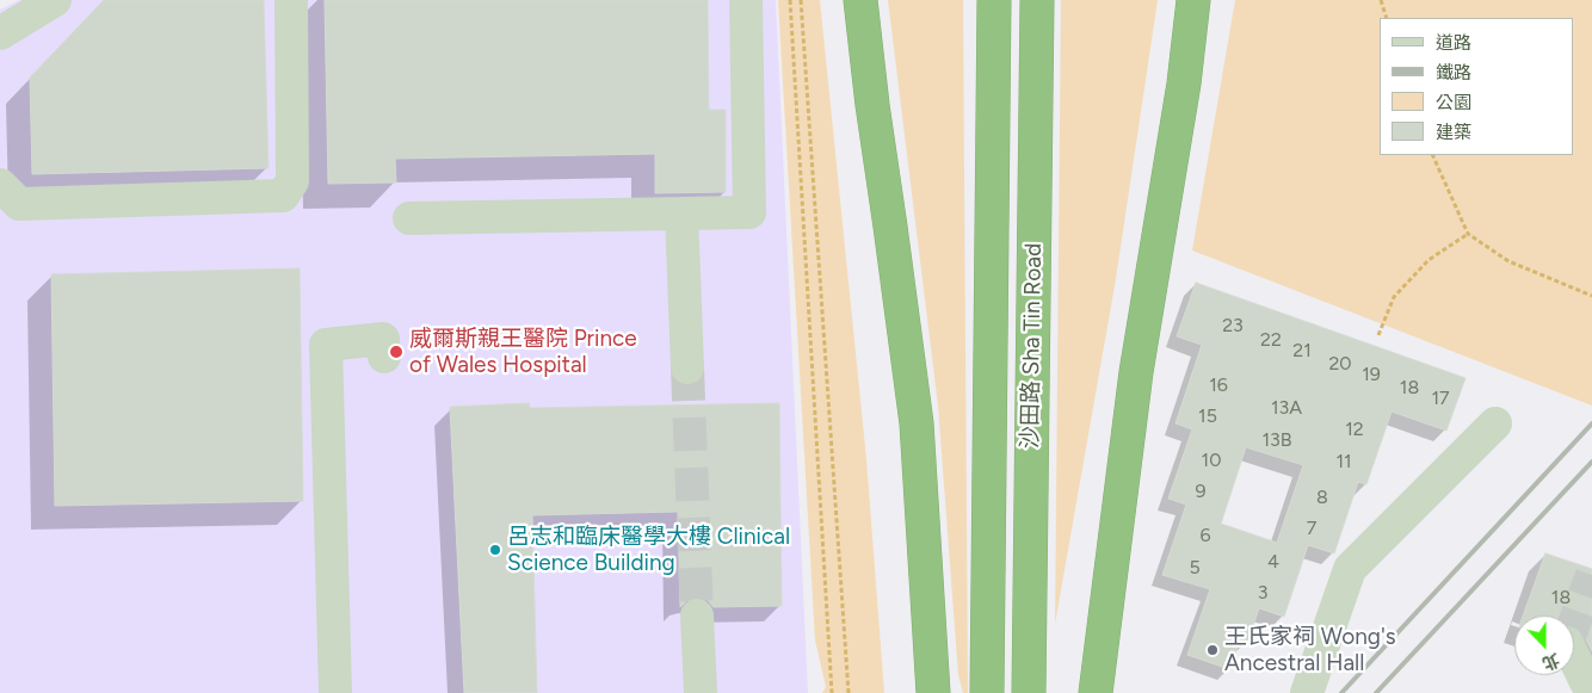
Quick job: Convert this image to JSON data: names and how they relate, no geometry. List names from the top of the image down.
{
  "streets": {
    "highway": ["沙田路 Sha Tin Road"]
  },
  "places": ["威爾斯親王醫院 Prince of Wales Hospital", "呂志和臨床醫學大樓 Clinical Science Building", "王氏家祠 Wong's Ancestral Hall"],
  "house_numbers": [
    "23",
    "22",
    "21",
    "20",
    "19",
    "16",
    "18",
    "17",
    "13A",
    "15",
    "12",
    "13B",
    "10",
    "11",
    "9",
    "8",
    "7",
    "6",
    "4",
    "5",
    "3",
    "18"
  ],
  "legend": [
    "道路",
    "鐵路",
    "公園",
    "建築"
  ],
  "north": "bottom"
}
